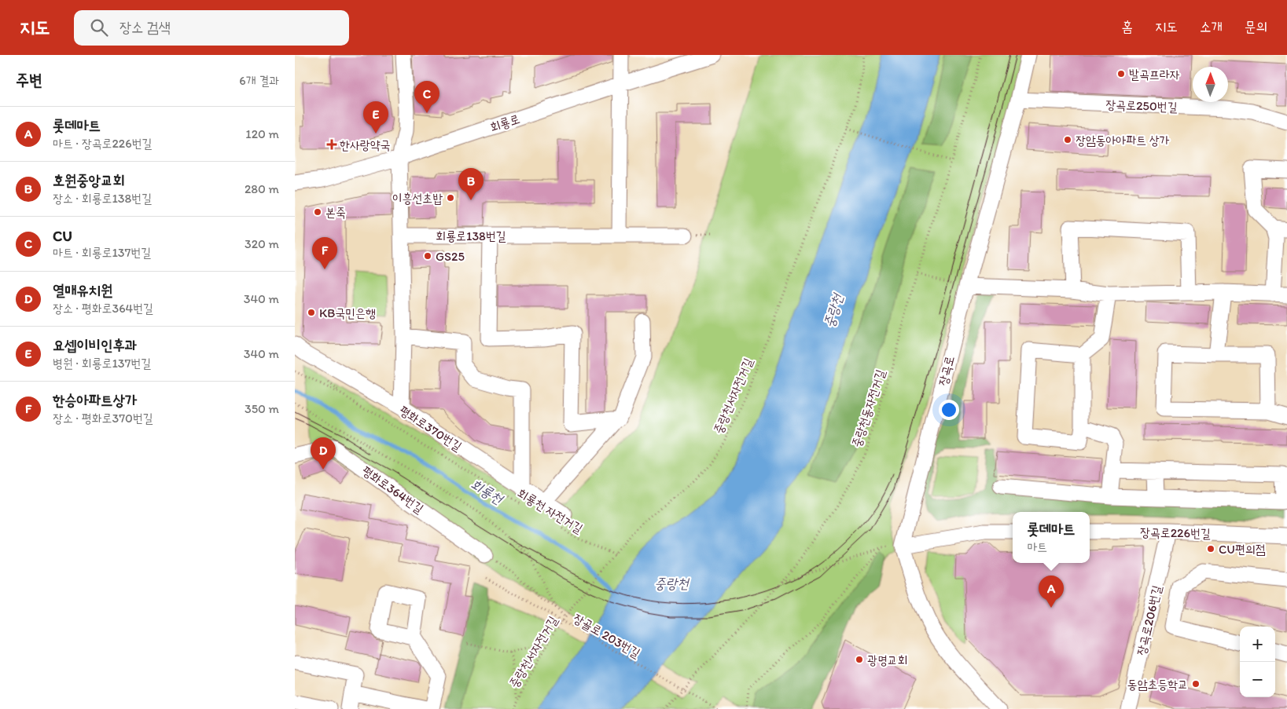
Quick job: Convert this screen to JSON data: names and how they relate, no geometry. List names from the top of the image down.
{
  "streets": {
    "street": [
      "장곡로250번길",
      "회룡로",
      "회룡로138번길",
      "장곡로",
      "평화로370번길",
      "평화로364번길",
      "장곡로226번길",
      "장곡로206번길"
    ],
    "path": [
      "중랑천서자전거길",
      "중랑천동자전거길",
      "회룡천 자전거길",
      "장골로 203번길"
    ]
  },
  "crossings": [
    ["장곡로250번길", "장곡로"],
    ["중랑천서자전거길", "회룡천 자전거길"],
    ["평화로370번길", "회룡천 자전거길"],
    ["장곡로226번길", "장곡로206번길"]
  ],
  "water": ["중랑천", "회룡천"],
  "places": {
    "other": [
      "발곡프라자",
      "장암동아아파트 상가",
      "이흥선초밥",
      "본죽",
      "GS25",
      "KB국민은행",
      "CU편의점",
      "광명교회",
      "동암초등학교"
    ],
    "health": ["한사랑약국"]
  },
  "north": "top",
  "page": {
    "header": "지도",
    "search": "장소 검색",
    "nav": [
      "홈",
      "지도",
      "소개",
      "문의"
    ],
    "heading": ["주변", "6개 결과"],
    "pins": [
      "C",
      "E",
      "B",
      "F",
      "D",
      "A"
    ],
    "list": [
      {
        "mark": "A",
        "name": "롯데마트",
        "note": "마트 · 장곡로226번길",
        "value": "120 m"
      },
      {
        "mark": "B",
        "name": "호원중앙교회",
        "note": "장소 · 회룡로138번길",
        "value": "280 m"
      },
      {
        "mark": "C",
        "name": "CU",
        "note": "마트 · 회룡로137번길",
        "value": "320 m"
      },
      {
        "mark": "D",
        "name": "열매유치원",
        "note": "장소 · 평화로364번길",
        "value": "340 m"
      },
      {
        "mark": "E",
        "name": "요셉이비인후과",
        "note": "병원 · 회룡로137번길",
        "value": "340 m"
      },
      {
        "mark": "F",
        "name": "한승아파트상가",
        "note": "장소 · 평화로370번길",
        "value": "350 m"
      }
    ],
    "popup": ["롯데마트", "마트"],
    "map_buttons": ["+", "−"]
  }
}
